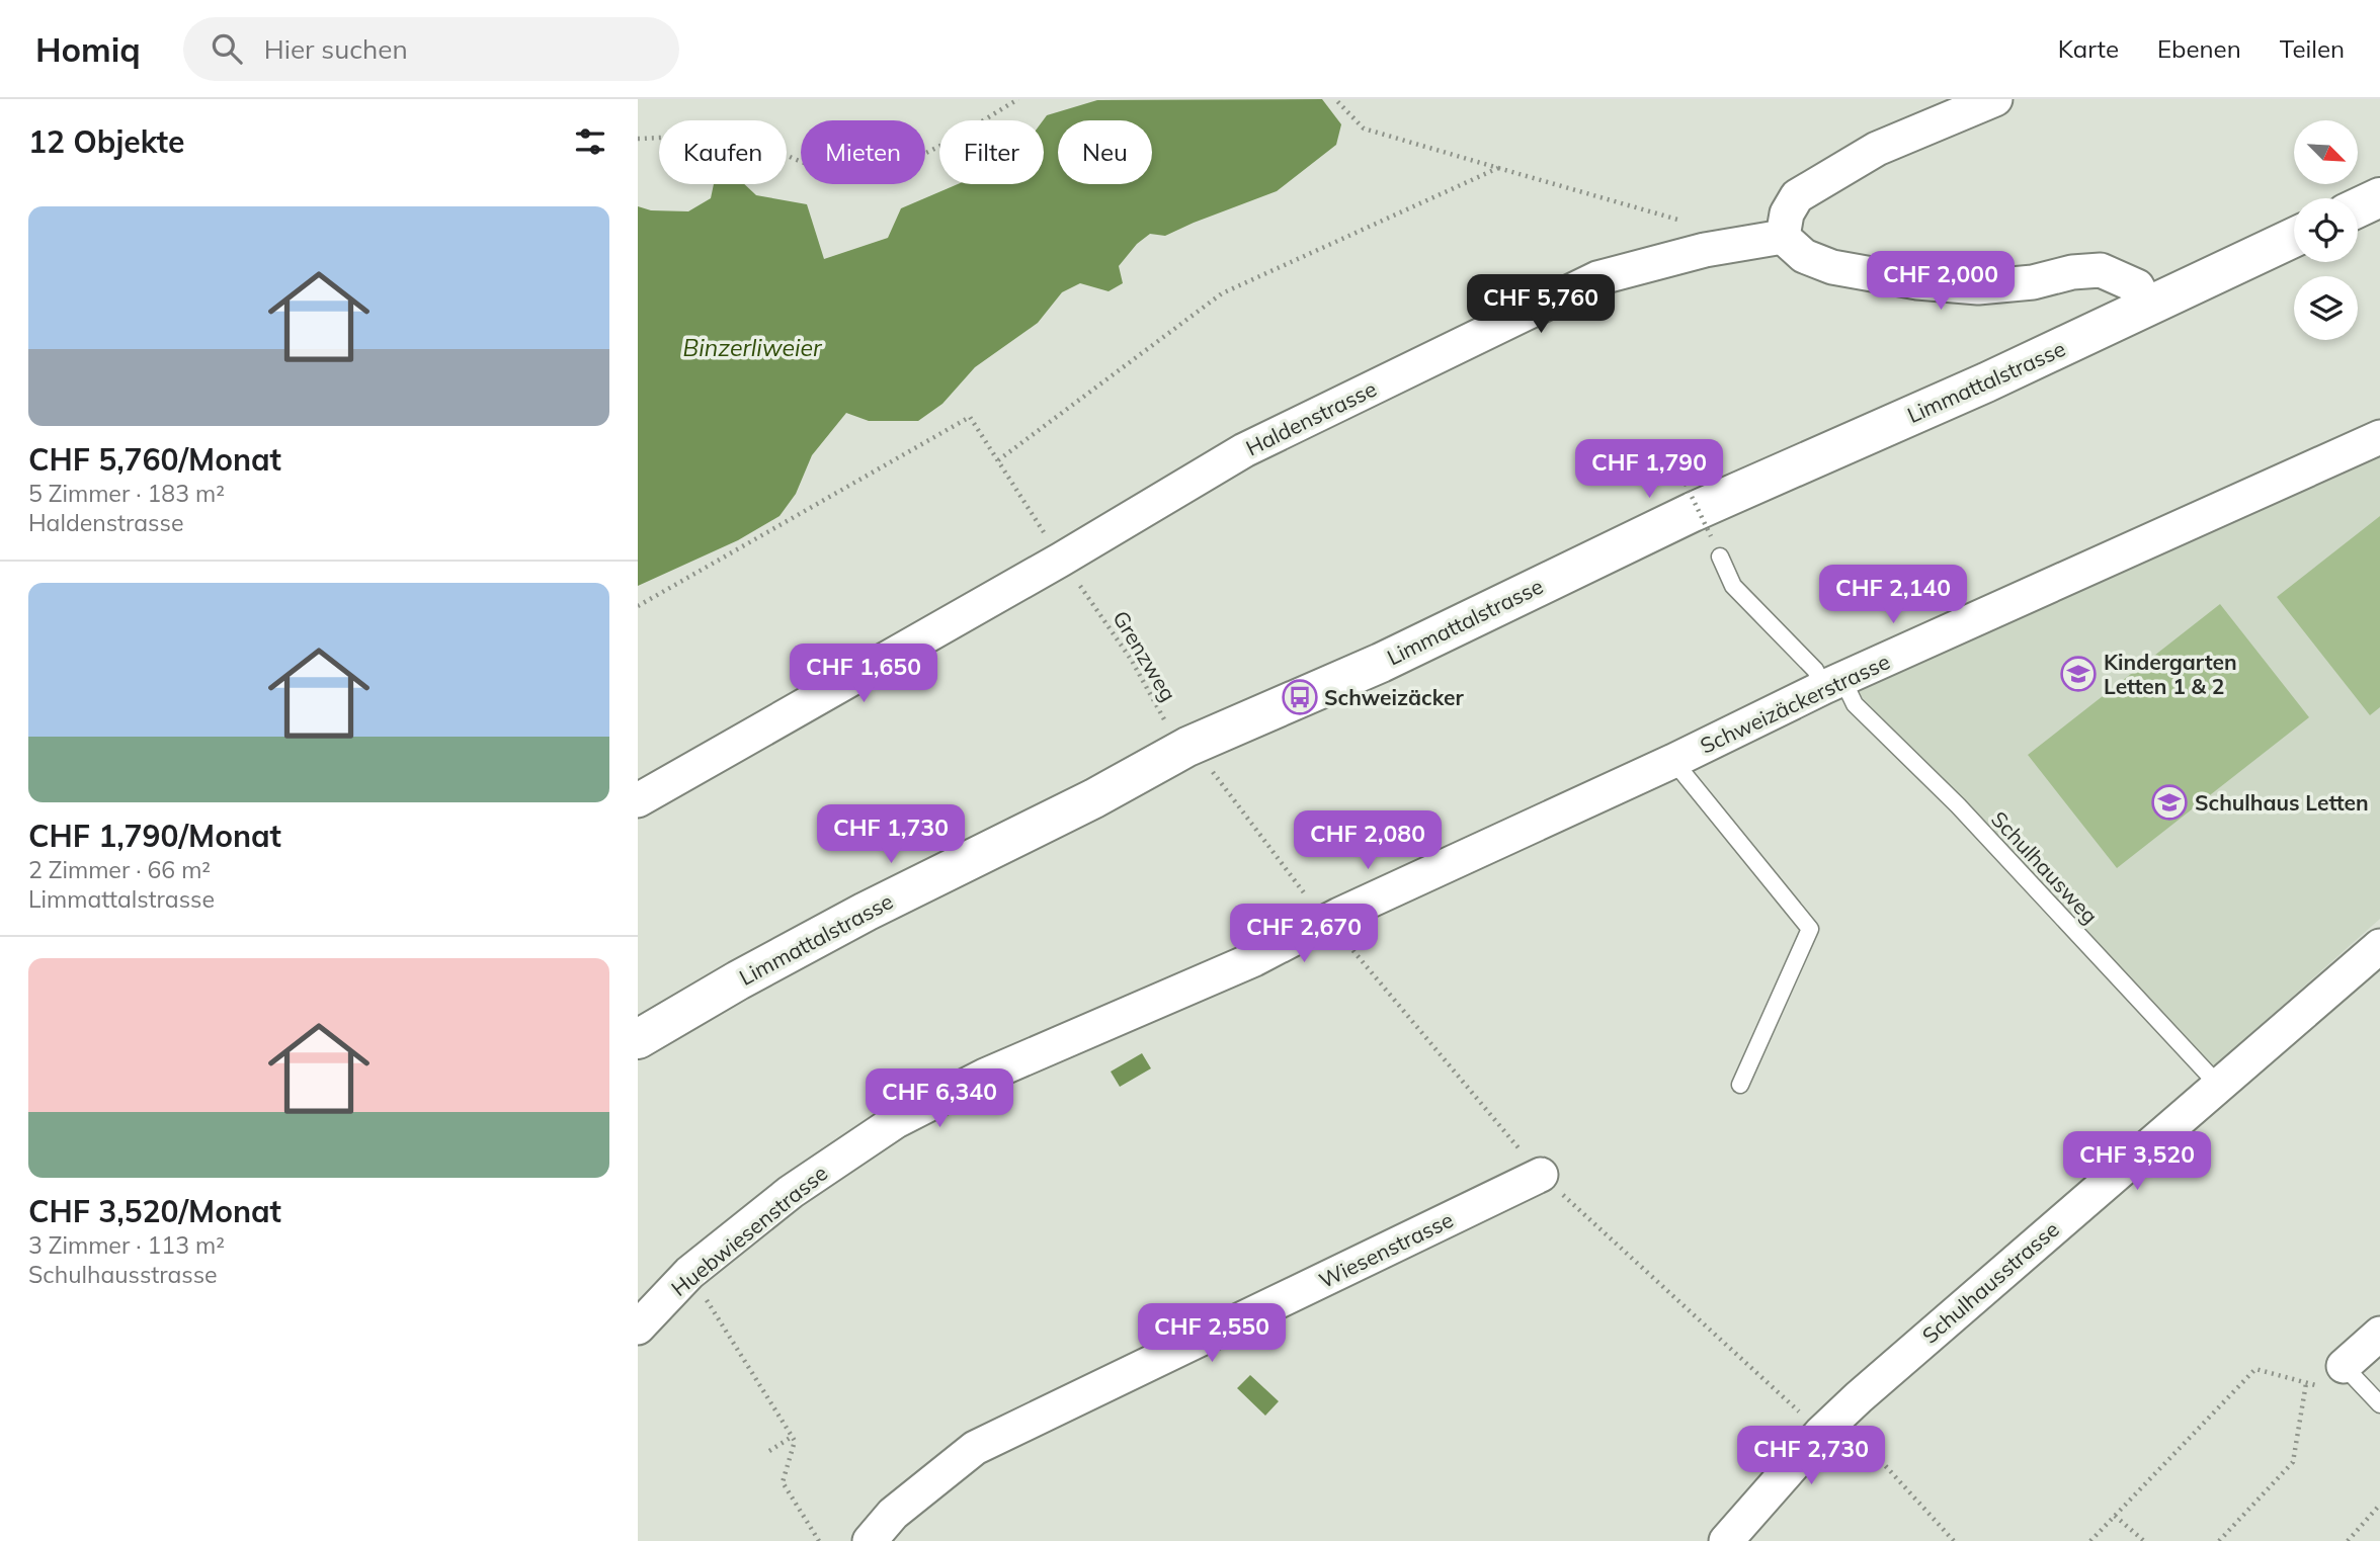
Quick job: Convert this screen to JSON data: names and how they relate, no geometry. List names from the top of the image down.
{
  "streets": {
    "main road": ["Limmattalstrasse"],
    "street": [
      "Haldenstrasse",
      "Schweizäckerstrasse",
      "Huebwiesenstrasse",
      "Wiesenstrasse",
      "Schulhausstrasse"
    ],
    "lane": ["Schulhausweg"],
    "path": ["Grenzweg"]
  },
  "crossings": [
    ["Schweizäckerstrasse", "Schulhausweg"],
    ["Schweizäckerstrasse", "Huebwiesenstrasse"],
    ["Schulhausweg", "Schulhausstrasse"]
  ],
  "water": ["Binzerliweier"],
  "places": {
    "school or university": ["Kindergarten Letten 1 & 2", "Schulhaus Letten"],
    "bus stop": ["Schweizäcker"]
  },
  "north": "bottom right",
  "page": {
    "header": "Homiq",
    "search": "Hier suchen",
    "nav": ["Karte", "Ebenen", "Teilen"],
    "heading": "12 Objekte",
    "chip": [
      "Kaufen",
      "Mieten",
      "Filter",
      "Neu"
    ],
    "list": [
      {
        "name": "CHF 5,760/Monat",
        "note": "5 Zimmer · 183 m² · Haldenstrasse"
      },
      {
        "name": "CHF 1,790/Monat",
        "note": "2 Zimmer · 66 m² · Limmattalstrasse"
      },
      {
        "name": "CHF 3,520/Monat",
        "note": "3 Zimmer · 113 m² · Schulhausstrasse"
      }
    ],
    "price": [
      "CHF 2,000",
      "CHF 5,760",
      "CHF 1,790",
      "CHF 2,140",
      "CHF 1,650",
      "CHF 1,730",
      "CHF 2,080",
      "CHF 2,670",
      "CHF 6,340",
      "CHF 3,520",
      "CHF 2,550",
      "CHF 2,730"
    ]
  }
}
